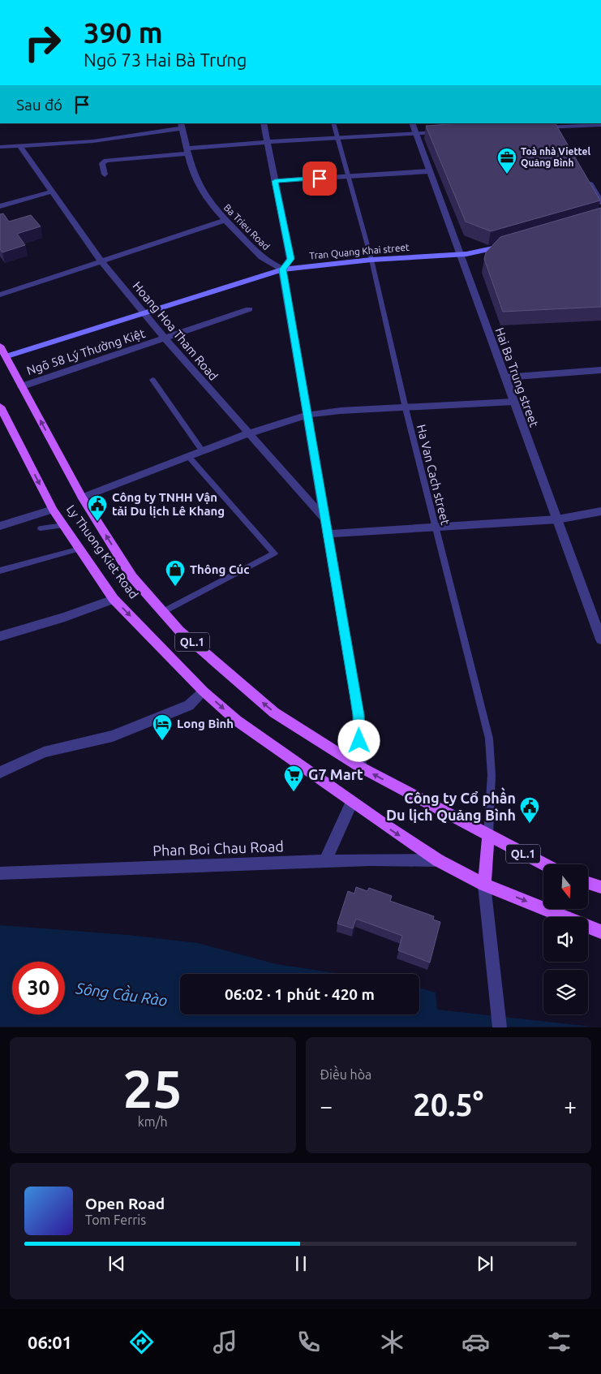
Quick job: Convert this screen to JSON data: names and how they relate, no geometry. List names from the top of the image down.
{
  "streets": {
    "main road": ["Tran Quang Khai street", "Ly Thuong Kiet Road", "QL.1"],
    "street": [
      "Ba Trieu Road",
      "Hoang Hoa Tham Road",
      "Ngõ 58 Lý Thường Kiệt",
      "Hai Ba Trung street",
      "Phan Boi Chau Road"
    ],
    "lane": ["Ha Van Cach street"]
  },
  "crossings": [
    ["Ba Trieu Road", "Tran Quang Khai street"],
    ["Tran Quang Khai street", "Hoang Hoa Tham Road"],
    ["Tran Quang Khai street", "Hai Ba Trung street"],
    ["Tran Quang Khai street", "Ha Van Cach street"],
    ["Tran Quang Khai street", "Ly Thuong Kiet Road"],
    ["Hoang Hoa Tham Road", "Ngõ 58 Lý Thường Kiệt"],
    ["Ngõ 58 Lý Thường Kiệt", "Ly Thuong Kiet Road"],
    ["Ha Van Cach street", "Ly Thuong Kiet Road"],
    ["Ly Thuong Kiet Road", "Phan Boi Chau Road"]
  ],
  "water": ["Sông Cầu Rào"],
  "places": {
    "office": ["Toà nhà Viettel Quảng Bình"],
    "public building": ["Công ty TNHH Vận tải Du lịch Lê Khang", "Công ty Cổ phần Du lịch Quảng Bình"],
    "shop": ["Thông Cúc"],
    "hotel": ["Long Bình"],
    "supermarket": ["G7 Mart"]
  },
  "north": "bottom",
  "page": {
    "turn": ["390 m", "Ngõ 73 Hai Bà Trưng"],
    "then": "Sau đó",
    "limit": "30",
    "trip": "06:02 · 1 phút · 420 m",
    "tile": [
      ["25", "km/h"],
      "Điều hòa"
    ],
    "heat": ["−", "20.5°", "+"],
    "song": ["Open Road", "Tom Ferris"],
    "tabs": "06:01"
  }
}
